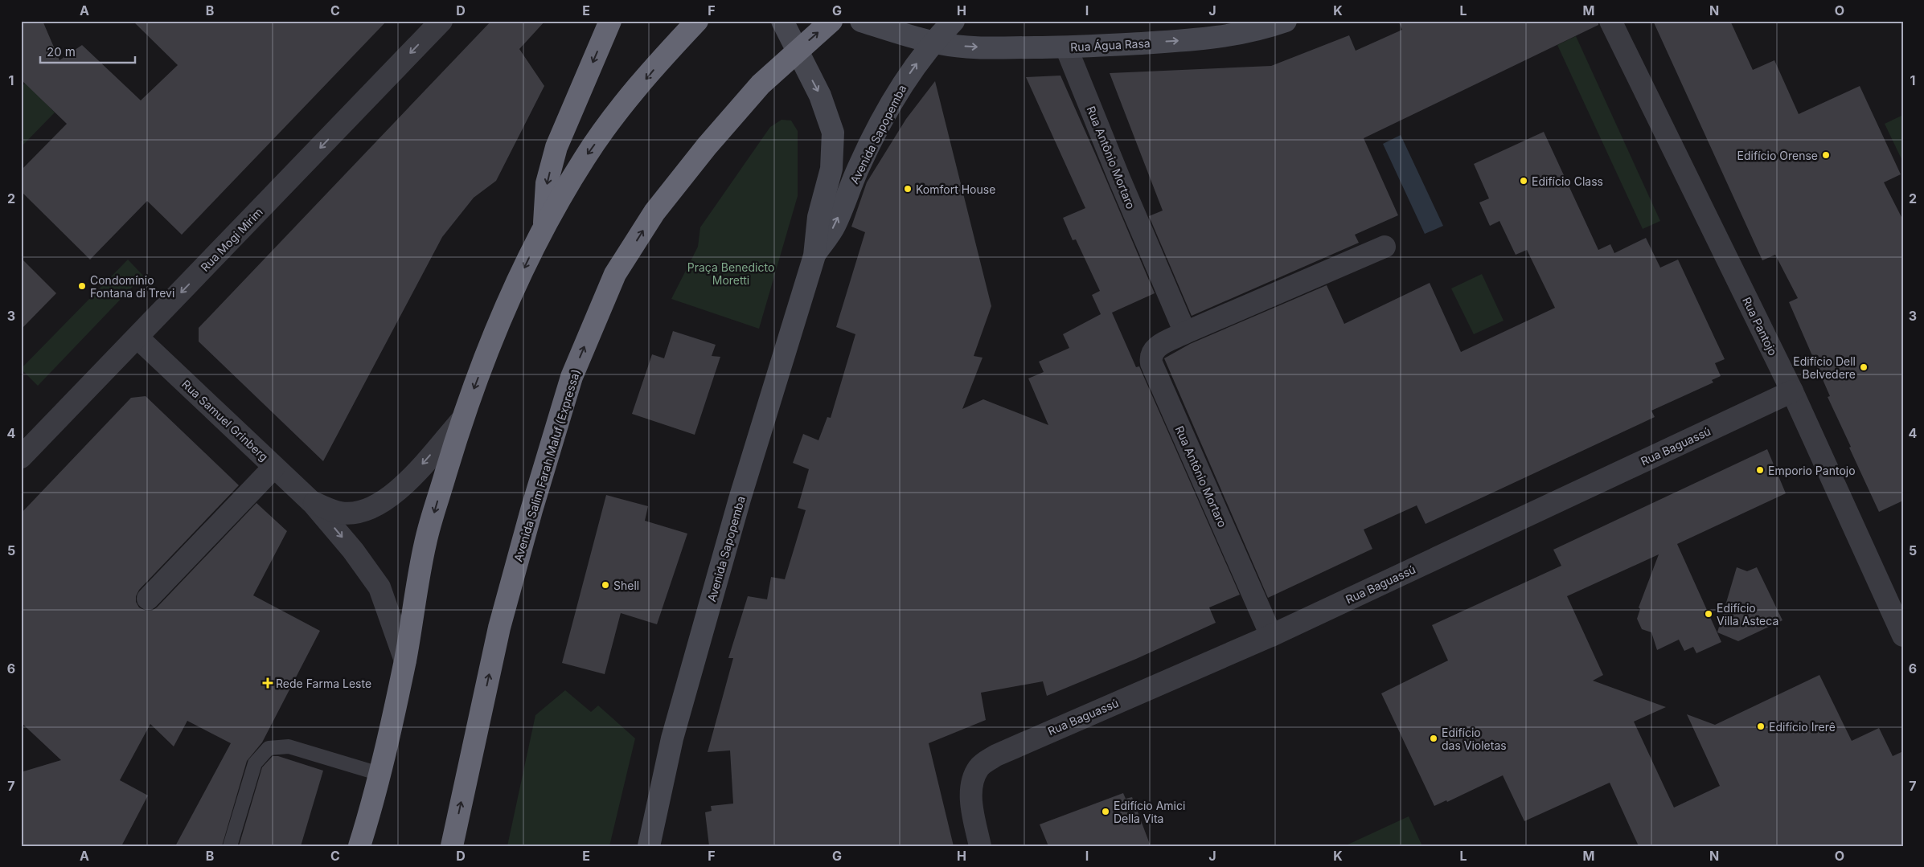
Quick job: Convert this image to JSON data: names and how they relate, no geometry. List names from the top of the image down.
{
  "streets": {
    "highway": ["Avenida Salim Farah Maluf (Expressa)"],
    "main road": ["Rua Água Rasa", "Avenida Sapopemba"],
    "street": [
      "Rua Antônio Mortaro",
      "Rua Mogi Mirim",
      "Rua Pantojo",
      "Rua Samuel Grinberg",
      "Rua Baguassú"
    ]
  },
  "crossings": [
    ["Rua Água Rasa", "Avenida Sapopemba"],
    ["Rua Água Rasa", "Rua Antônio Mortaro"],
    ["Avenida Sapopemba", "Avenida Salim Farah Maluf (Expressa)"],
    ["Rua Antônio Mortaro", "Rua Baguassú"],
    ["Rua Mogi Mirim", "Rua Samuel Grinberg"],
    ["Rua Pantojo", "Rua Baguassú"]
  ],
  "one_way": ["Rua Água Rasa", "Rua Mogi Mirim"],
  "parks": ["Praça Benedicto Moretti"],
  "places": {
    "other": [
      "Edifício Orense",
      "Edifício Class",
      "Komfort House",
      "Condomínio Fontana di Trevi",
      "Edifício Dell Belvedere",
      "Emporio Pantojo",
      "Shell",
      "Edifício Villa Asteca",
      "Edifício Irerê",
      "Edifício das Violetas",
      "Edifício Amici Della Vita"
    ],
    "health": ["Rede Farma Leste"]
  },
  "scale_bar": "20 m",
  "grid": {
    "columns": [
      "A",
      "B",
      "C",
      "D",
      "E",
      "F",
      "G",
      "H",
      "I",
      "J",
      "K",
      "L",
      "M",
      "N",
      "O"
    ],
    "rows": [
      "1",
      "2",
      "3",
      "4",
      "5",
      "6",
      "7"
    ]
  }
}
